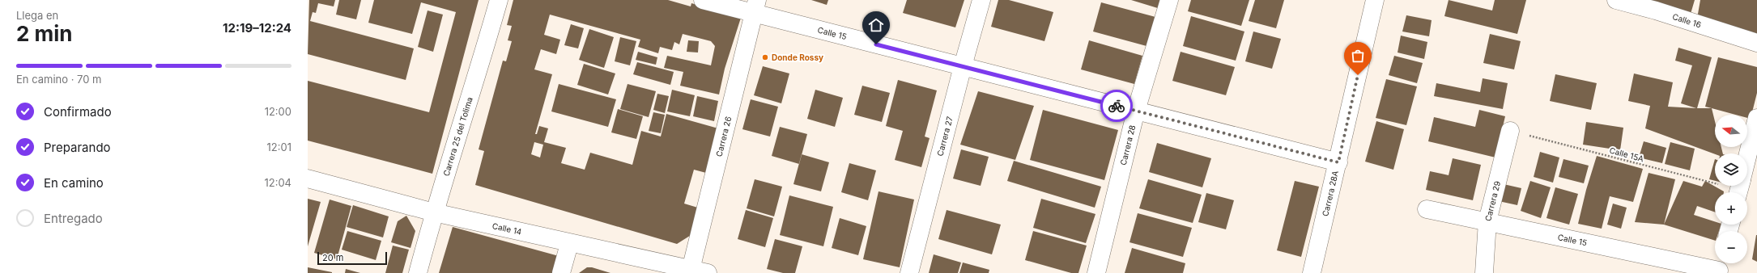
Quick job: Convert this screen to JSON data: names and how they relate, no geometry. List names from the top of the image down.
{
  "streets": {
    "street": [
      "Calle 16",
      "Calle 15",
      "Carrera 25 del Tolima",
      "Carrera 26",
      "Carrera 27",
      "Carrera 28",
      "Carrera 28A",
      "Carrera 29",
      "Calle 14"
    ],
    "path": ["Calle 15A"]
  },
  "crossings": [
    ["Calle 15", "Carrera 26"],
    ["Calle 15", "Carrera 27"],
    ["Calle 15", "Carrera 28"],
    ["Calle 15", "Carrera 28A"],
    ["Calle 15", "Carrera 29"],
    ["Carrera 25 del Tolima", "Calle 14"],
    ["Carrera 26", "Calle 14"],
    ["Calle 15A", "Carrera 29"]
  ],
  "places": ["Donde Rossy"],
  "scale_bar": "20 m",
  "north": "left",
  "page": {
    "heading": ["2 min", "Llega en", "12:19–12:24"],
    "bar": "En camino · 70 m",
    "list": [
      ["Confirmado", "12:00"],
      ["Preparando", "12:01"],
      ["En camino", "12:04"],
      "Entregado"
    ],
    "map_buttons": ["+", "−"],
    "scale": "20 m"
  }
}
